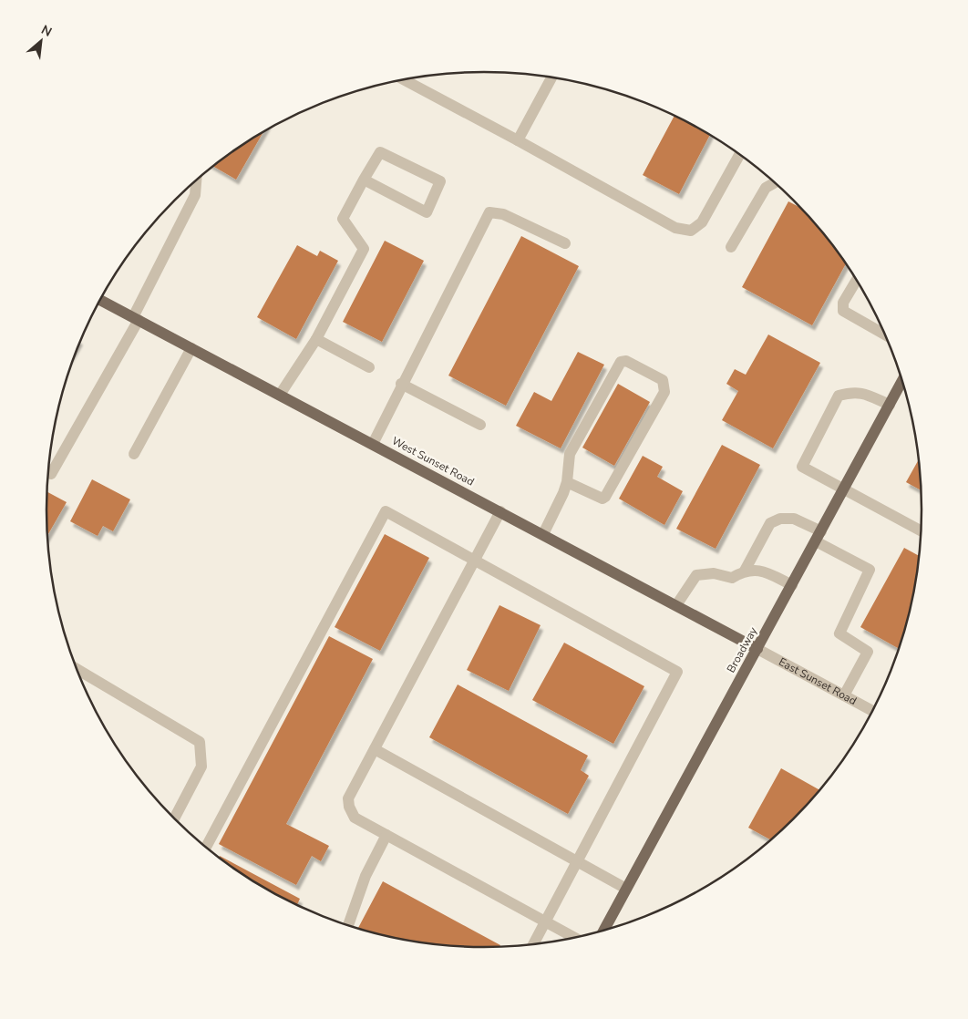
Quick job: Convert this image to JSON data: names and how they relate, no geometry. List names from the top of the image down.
{
  "streets": {
    "main road": ["West Sunset Road", "Broadway"],
    "street": ["East Sunset Road"]
  },
  "crossings": [
    ["West Sunset Road", "Broadway"],
    ["West Sunset Road", "East Sunset Road"],
    ["Broadway", "East Sunset Road"]
  ],
  "north": "top right"
}
